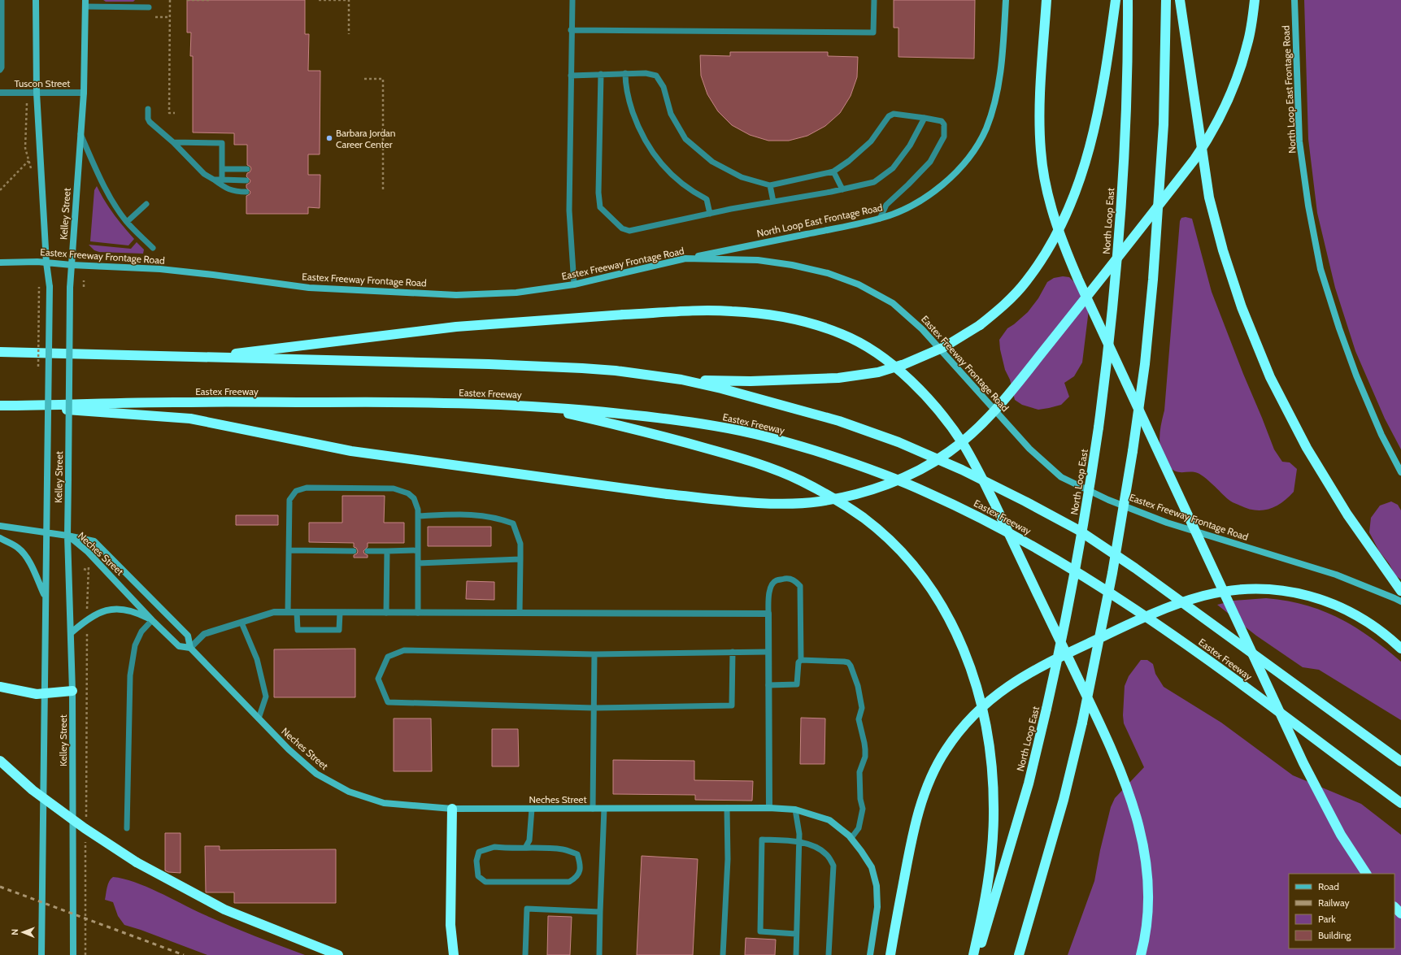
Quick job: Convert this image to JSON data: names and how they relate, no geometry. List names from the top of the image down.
{
  "streets": {
    "highway": ["North Loop East", "Eastex Freeway"],
    "main road": [
      "North Loop East Frontage Road",
      "Kelley Street",
      "Eastex Freeway Frontage Road",
      "Neches Street"
    ],
    "street": ["Tuscon Street"]
  },
  "crossings": [
    ["Tuscon Street", "Kelley Street"],
    ["North Loop East Frontage Road", "Eastex Freeway Frontage Road"],
    ["Kelley Street", "Eastex Freeway Frontage Road"],
    ["Kelley Street", "Neches Street"]
  ],
  "places": ["Barbara Jordan Career Center"],
  "legend": [
    "Road",
    "Railway",
    "Park",
    "Building"
  ],
  "north": "left"
}
